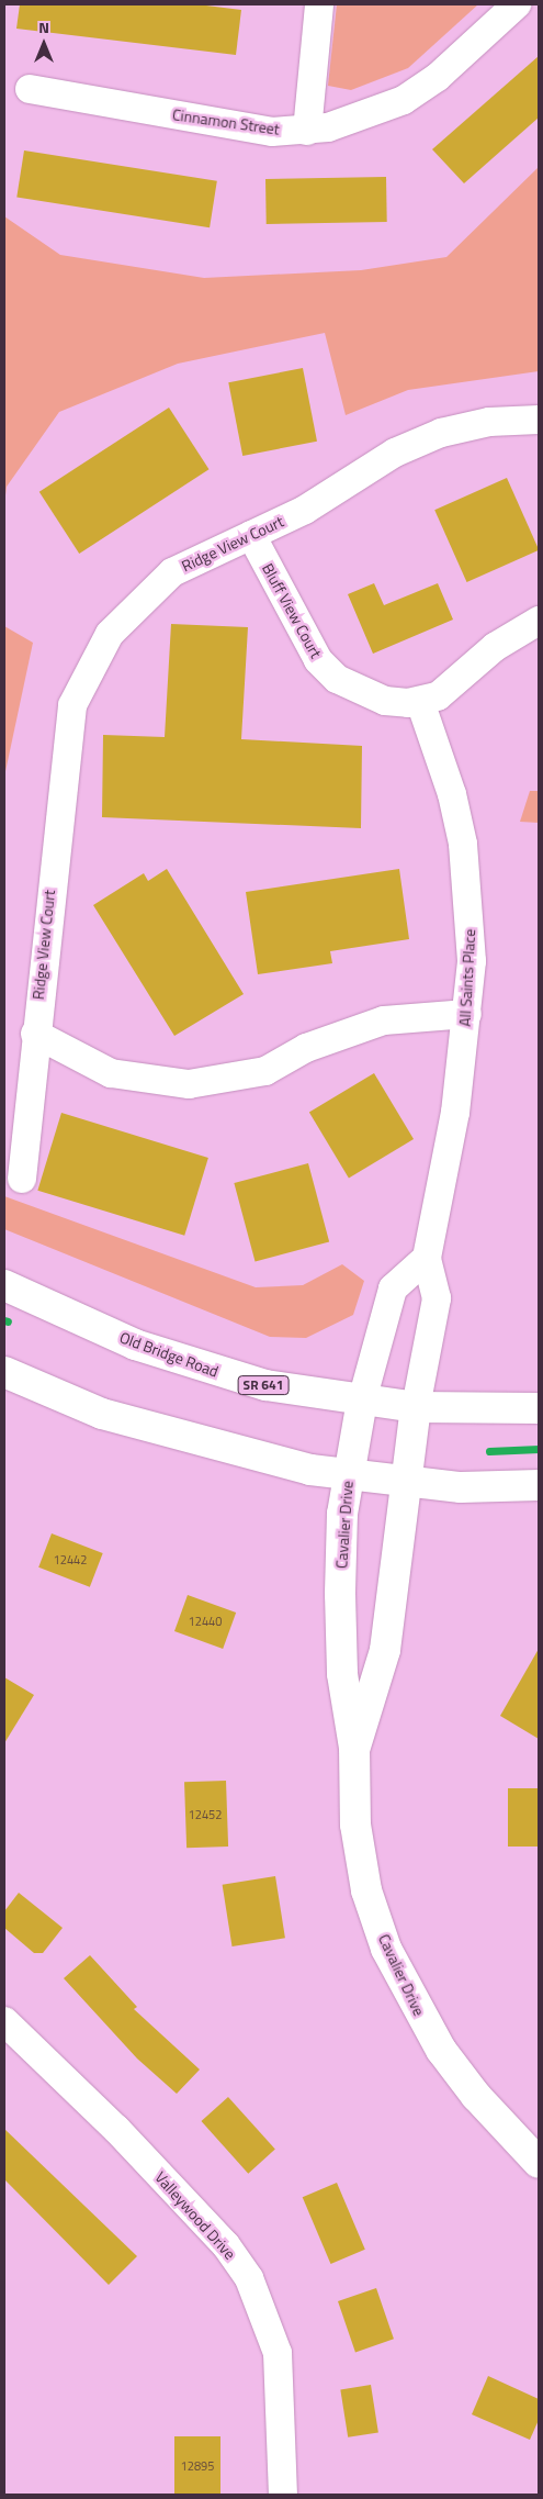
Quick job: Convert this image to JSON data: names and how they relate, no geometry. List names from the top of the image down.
{
  "streets": {
    "street": [
      "Cinnamon Street",
      "Ridge View Court",
      "Bluff View Court",
      "All Saints Place",
      "Old Bridge Road",
      "SR 641",
      "Cavalier Drive",
      "Valleywood Drive"
    ]
  },
  "crossings": [
    ["Ridge View Court", "Bluff View Court"],
    ["Bluff View Court", "All Saints Place"],
    ["All Saints Place", "Old Bridge Road"],
    ["All Saints Place", "Cavalier Drive"],
    ["Old Bridge Road", "Cavalier Drive"]
  ],
  "house_numbers": [
    "12442",
    "12440",
    "12452",
    "12895"
  ],
  "north": "top"
}
